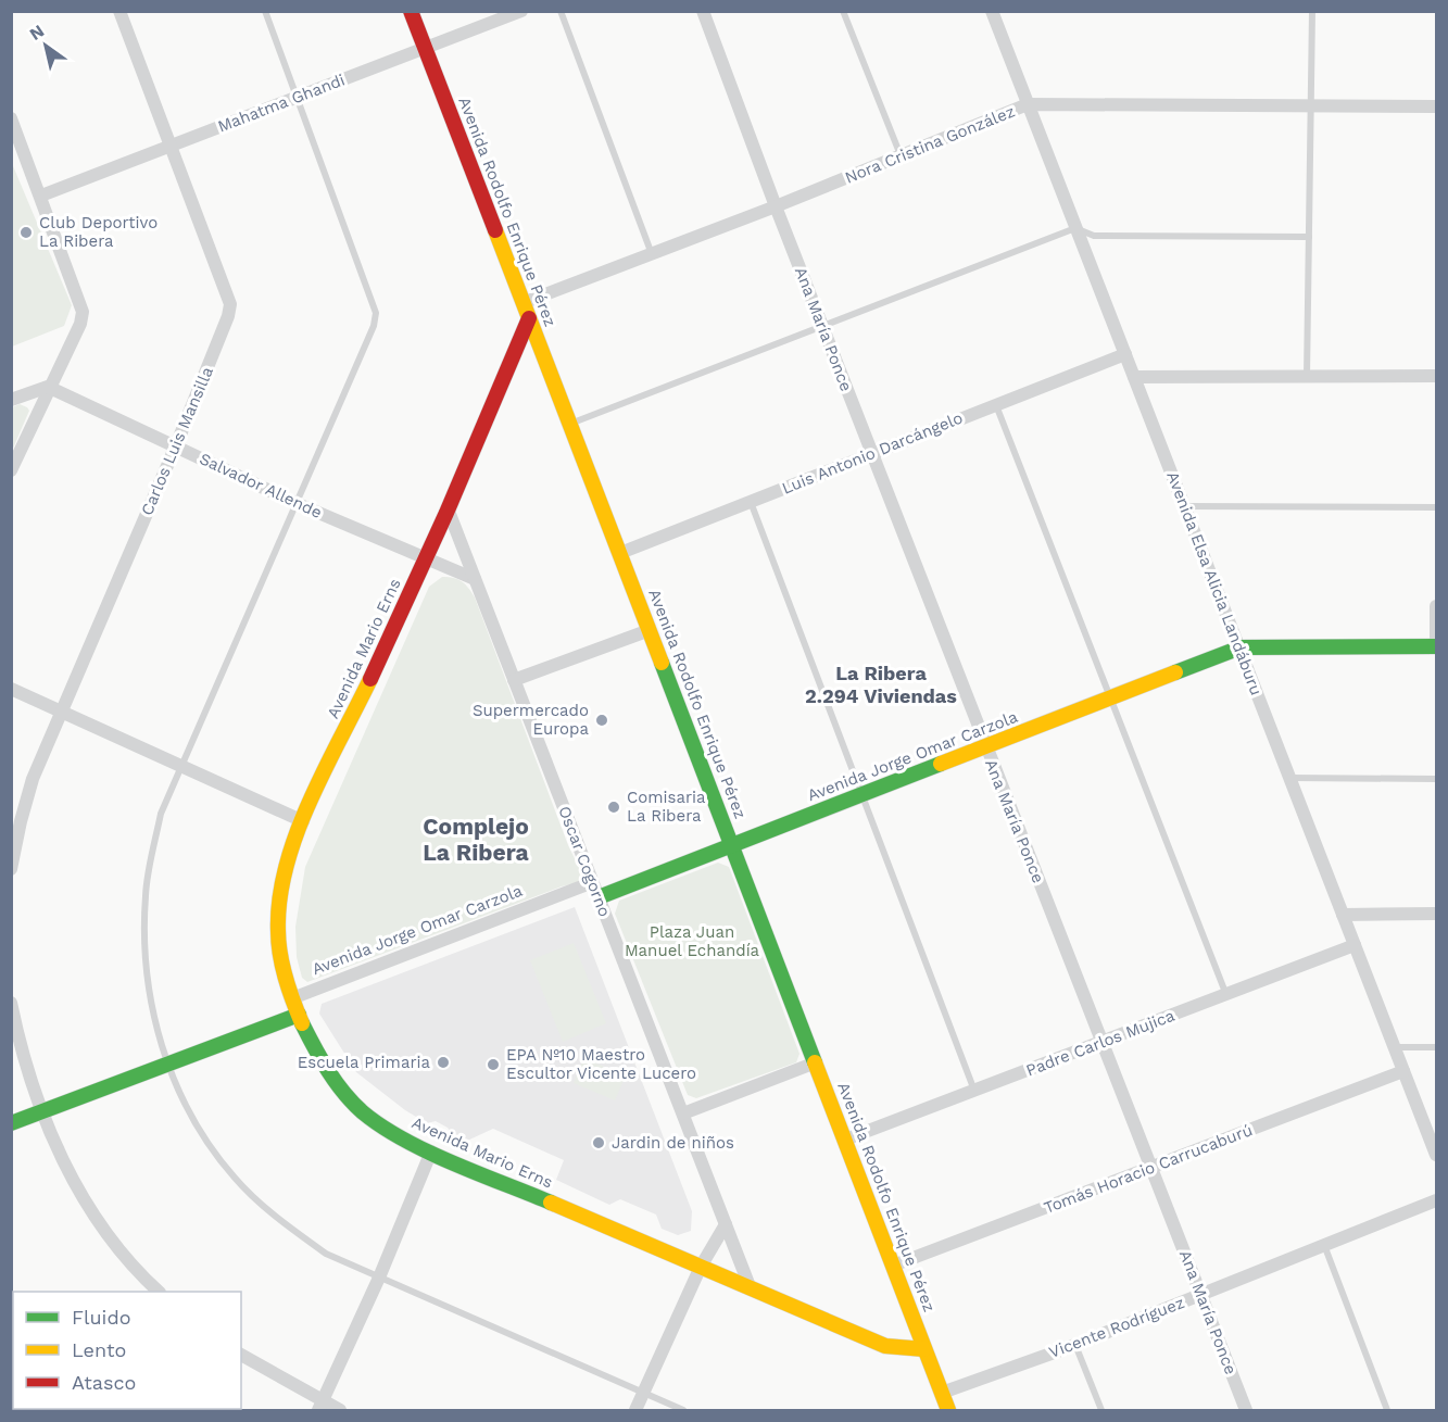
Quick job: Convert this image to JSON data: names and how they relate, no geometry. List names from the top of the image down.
{
  "streets": {
    "street": [
      "Mahatma Ghandi",
      "Nora Cristina González",
      "Avenida Rodolfo Enrique Pérez",
      "Ana María Ponce",
      "Carlos Luis Mansilla",
      "Luis Antonio Darcángelo",
      "Salvador Allende",
      "Avenida Elsa Alicia Landáburu",
      "Avenida Mario Erns",
      "Avenida Jorge Omar Carzola",
      "Oscar Cogorno",
      "Padre Carlos Mujica",
      "Tomás Horacio Carrucaburú",
      "Vicente Rodríguez"
    ]
  },
  "crossings": [
    ["Mahatma Ghandi", "Avenida Rodolfo Enrique Pérez"],
    ["Mahatma Ghandi", "Carlos Luis Mansilla"],
    ["Nora Cristina González", "Avenida Rodolfo Enrique Pérez"],
    ["Nora Cristina González", "Ana María Ponce"],
    ["Nora Cristina González", "Avenida Elsa Alicia Landáburu"],
    ["Nora Cristina González", "Avenida Mario Erns"],
    ["Avenida Rodolfo Enrique Pérez", "Luis Antonio Darcángelo"],
    ["Avenida Rodolfo Enrique Pérez", "Avenida Mario Erns"],
    ["Avenida Rodolfo Enrique Pérez", "Avenida Jorge Omar Carzola"],
    ["Avenida Rodolfo Enrique Pérez", "Padre Carlos Mujica"],
    ["Avenida Rodolfo Enrique Pérez", "Tomás Horacio Carrucaburú"],
    ["Avenida Rodolfo Enrique Pérez", "Vicente Rodríguez"],
    ["Ana María Ponce", "Luis Antonio Darcángelo"],
    ["Ana María Ponce", "Avenida Jorge Omar Carzola"],
    ["Ana María Ponce", "Padre Carlos Mujica"],
    ["Ana María Ponce", "Tomás Horacio Carrucaburú"],
    ["Ana María Ponce", "Vicente Rodríguez"],
    ["Carlos Luis Mansilla", "Salvador Allende"],
    ["Luis Antonio Darcángelo", "Avenida Elsa Alicia Landáburu"],
    ["Salvador Allende", "Avenida Mario Erns"],
    ["Salvador Allende", "Oscar Cogorno"],
    ["Avenida Elsa Alicia Landáburu", "Avenida Jorge Omar Carzola"],
    ["Avenida Elsa Alicia Landáburu", "Padre Carlos Mujica"],
    ["Avenida Elsa Alicia Landáburu", "Tomás Horacio Carrucaburú"],
    ["Avenida Mario Erns", "Avenida Jorge Omar Carzola"],
    ["Avenida Mario Erns", "Oscar Cogorno"],
    ["Avenida Jorge Omar Carzola", "Oscar Cogorno"]
  ],
  "districts": ["La Ribera 2.294 Viviendas", "Complejo La Ribera"],
  "parks": ["Plaza Juan Manuel Echandía"],
  "places": [
    "Club Deportivo La Ribera",
    "Supermercado Europa",
    "Comisaria La Ribera",
    "Escuela Primaria",
    "EPA Nº10 Maestro Escultor Vicente Lucero",
    "Jardin de niños"
  ],
  "legend": ["Fluido", "Lento", "Atasco"],
  "north": "top left"
}
